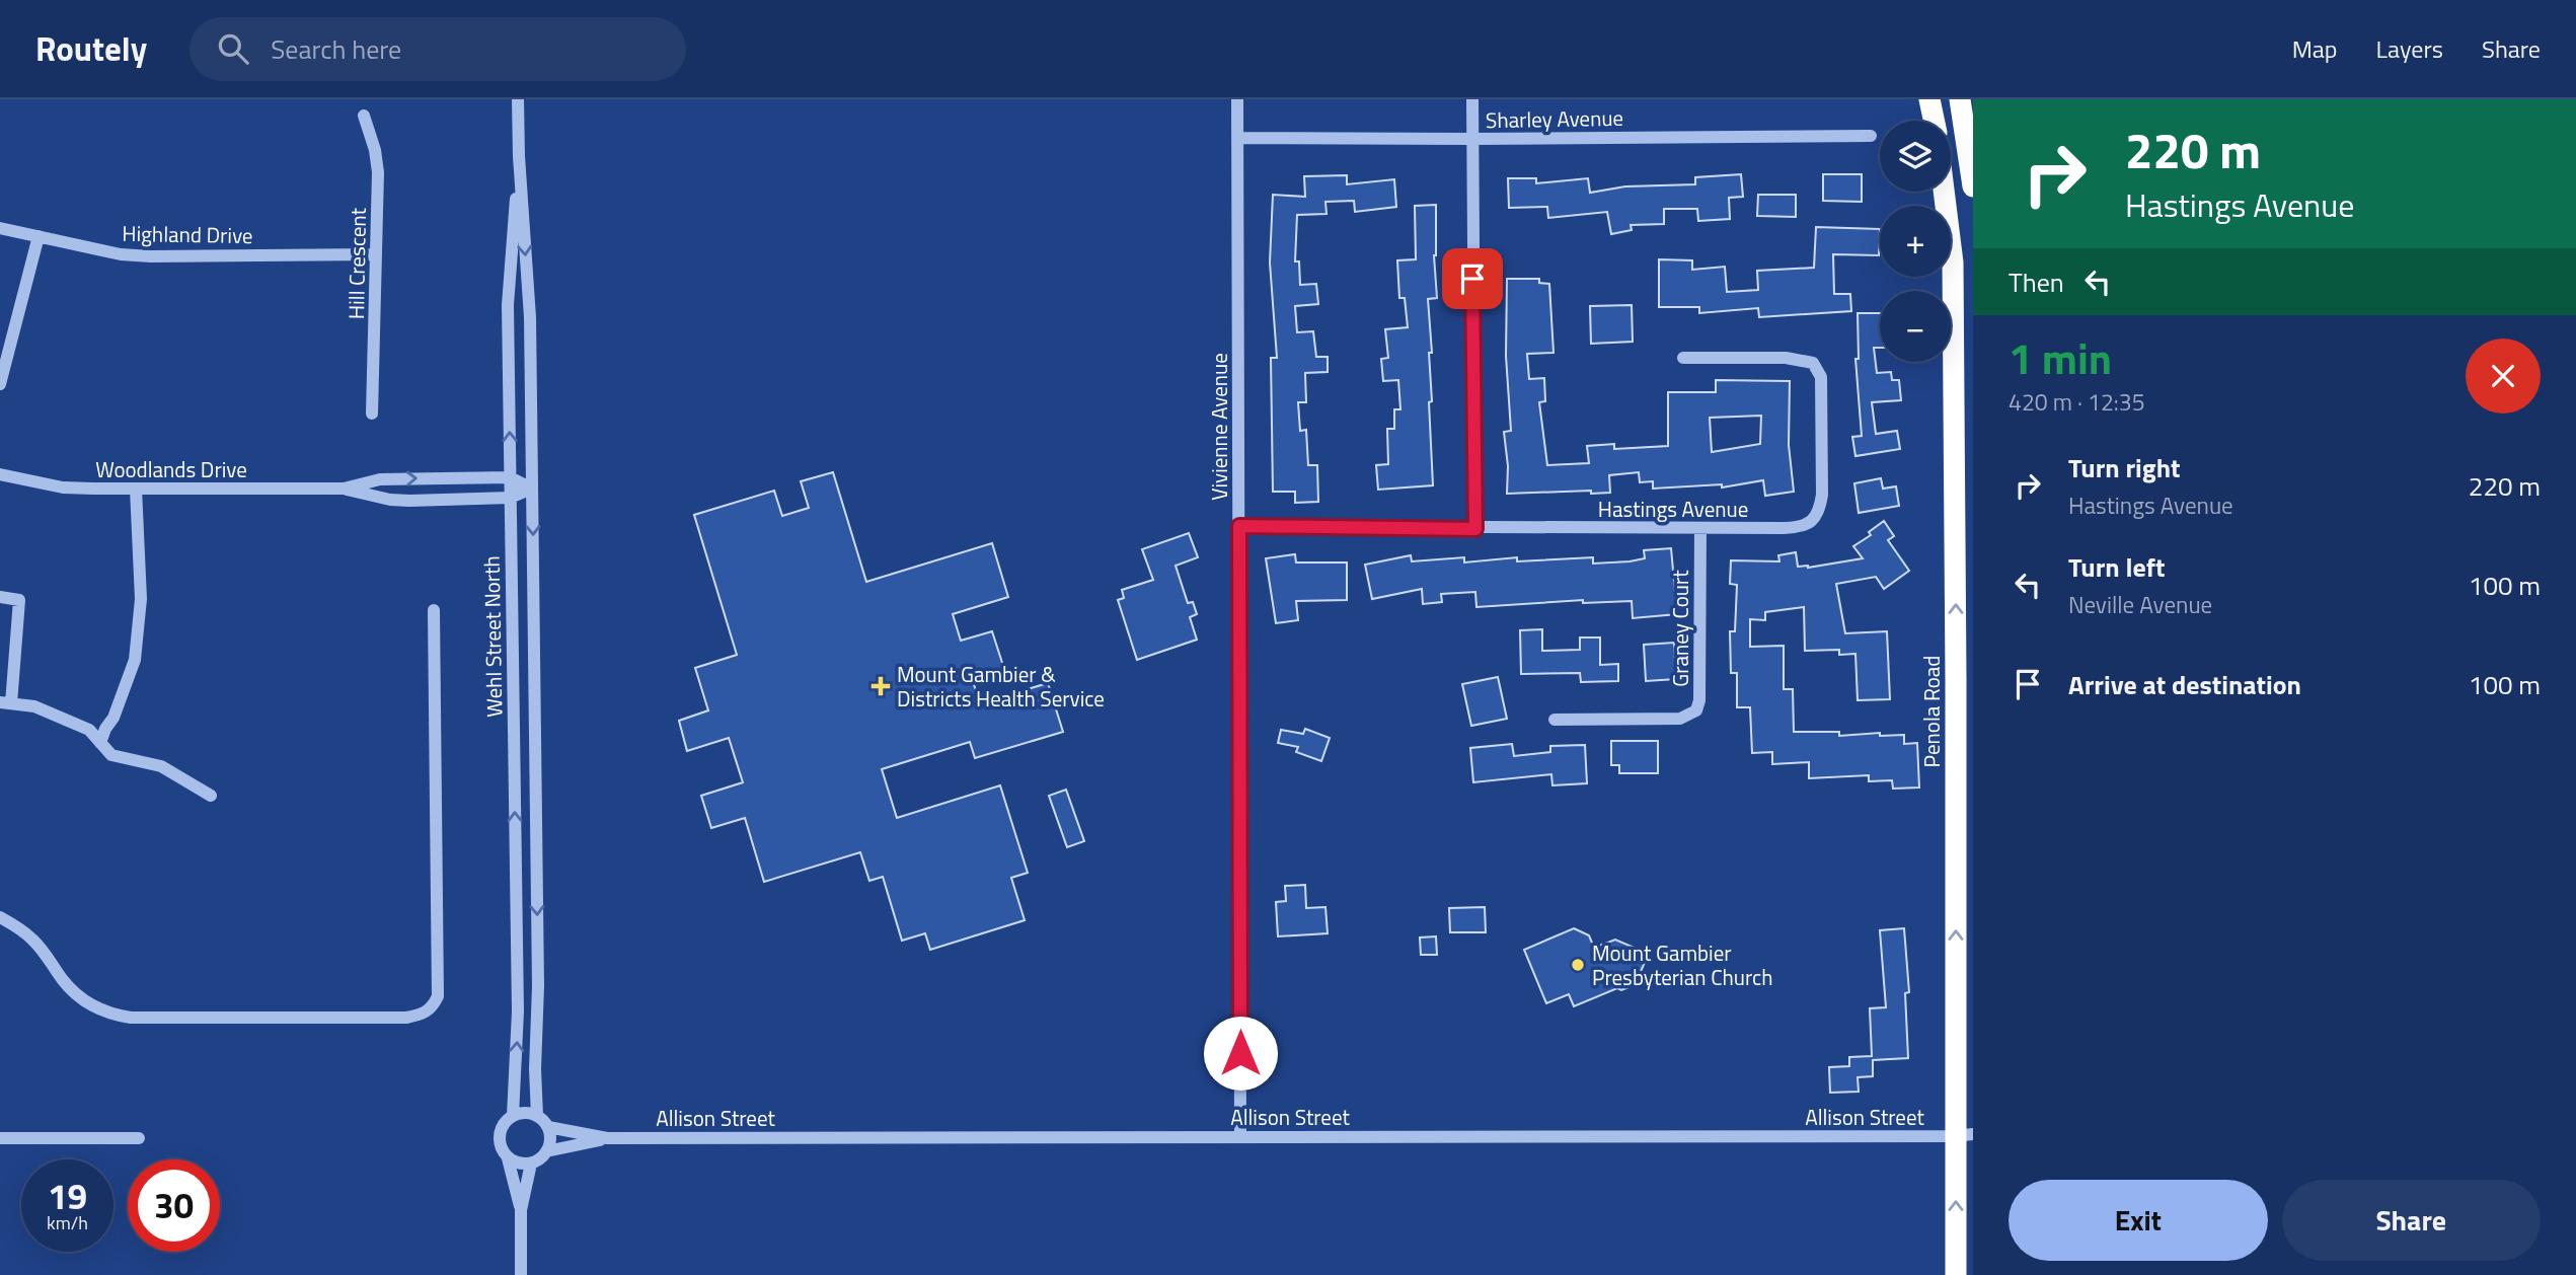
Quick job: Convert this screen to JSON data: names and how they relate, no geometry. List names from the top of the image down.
{
  "streets": {
    "highway": ["Penola Road"],
    "street": [
      "Sharley Avenue",
      "Highland Drive",
      "Hill Crescent",
      "Vivienne Avenue",
      "Woodlands Drive",
      "Hastings Avenue",
      "Graney Court",
      "Wehl Street North",
      "Allison Street"
    ]
  },
  "crossings": [
    ["Sharley Avenue", "Vivienne Avenue"],
    ["Highland Drive", "Hill Crescent"],
    ["Vivienne Avenue", "Hastings Avenue"],
    ["Vivienne Avenue", "Allison Street"],
    ["Woodlands Drive", "Wehl Street North"],
    ["Hastings Avenue", "Graney Court"],
    ["Wehl Street North", "Allison Street"],
    ["Penola Road", "Allison Street"]
  ],
  "one_way": ["Penola Road"],
  "places": {
    "health": ["Mount Gambier & Districts Health Service"],
    "other": ["Mount Gambier Presbyterian Church"]
  },
  "page": {
    "header": "Routely",
    "search": "Search here",
    "nav": ["Map", "Layers", "Share"],
    "turn": ["220 m", "Hastings Avenue"],
    "map_buttons": ["+", "−"],
    "then": "Then",
    "heading": ["1 min", "420 m · 12:35"],
    "list": [
      {
        "name": "Turn right",
        "note": "Hastings Avenue",
        "value": "220 m"
      },
      {
        "name": "Turn left",
        "note": "Neville Avenue",
        "value": "100 m"
      },
      {
        "name": "Arrive at destination",
        "value": "100 m"
      }
    ],
    "speed": "19 km/h",
    "limit": "30",
    "buttons": ["Exit", "Share"]
  }
}
